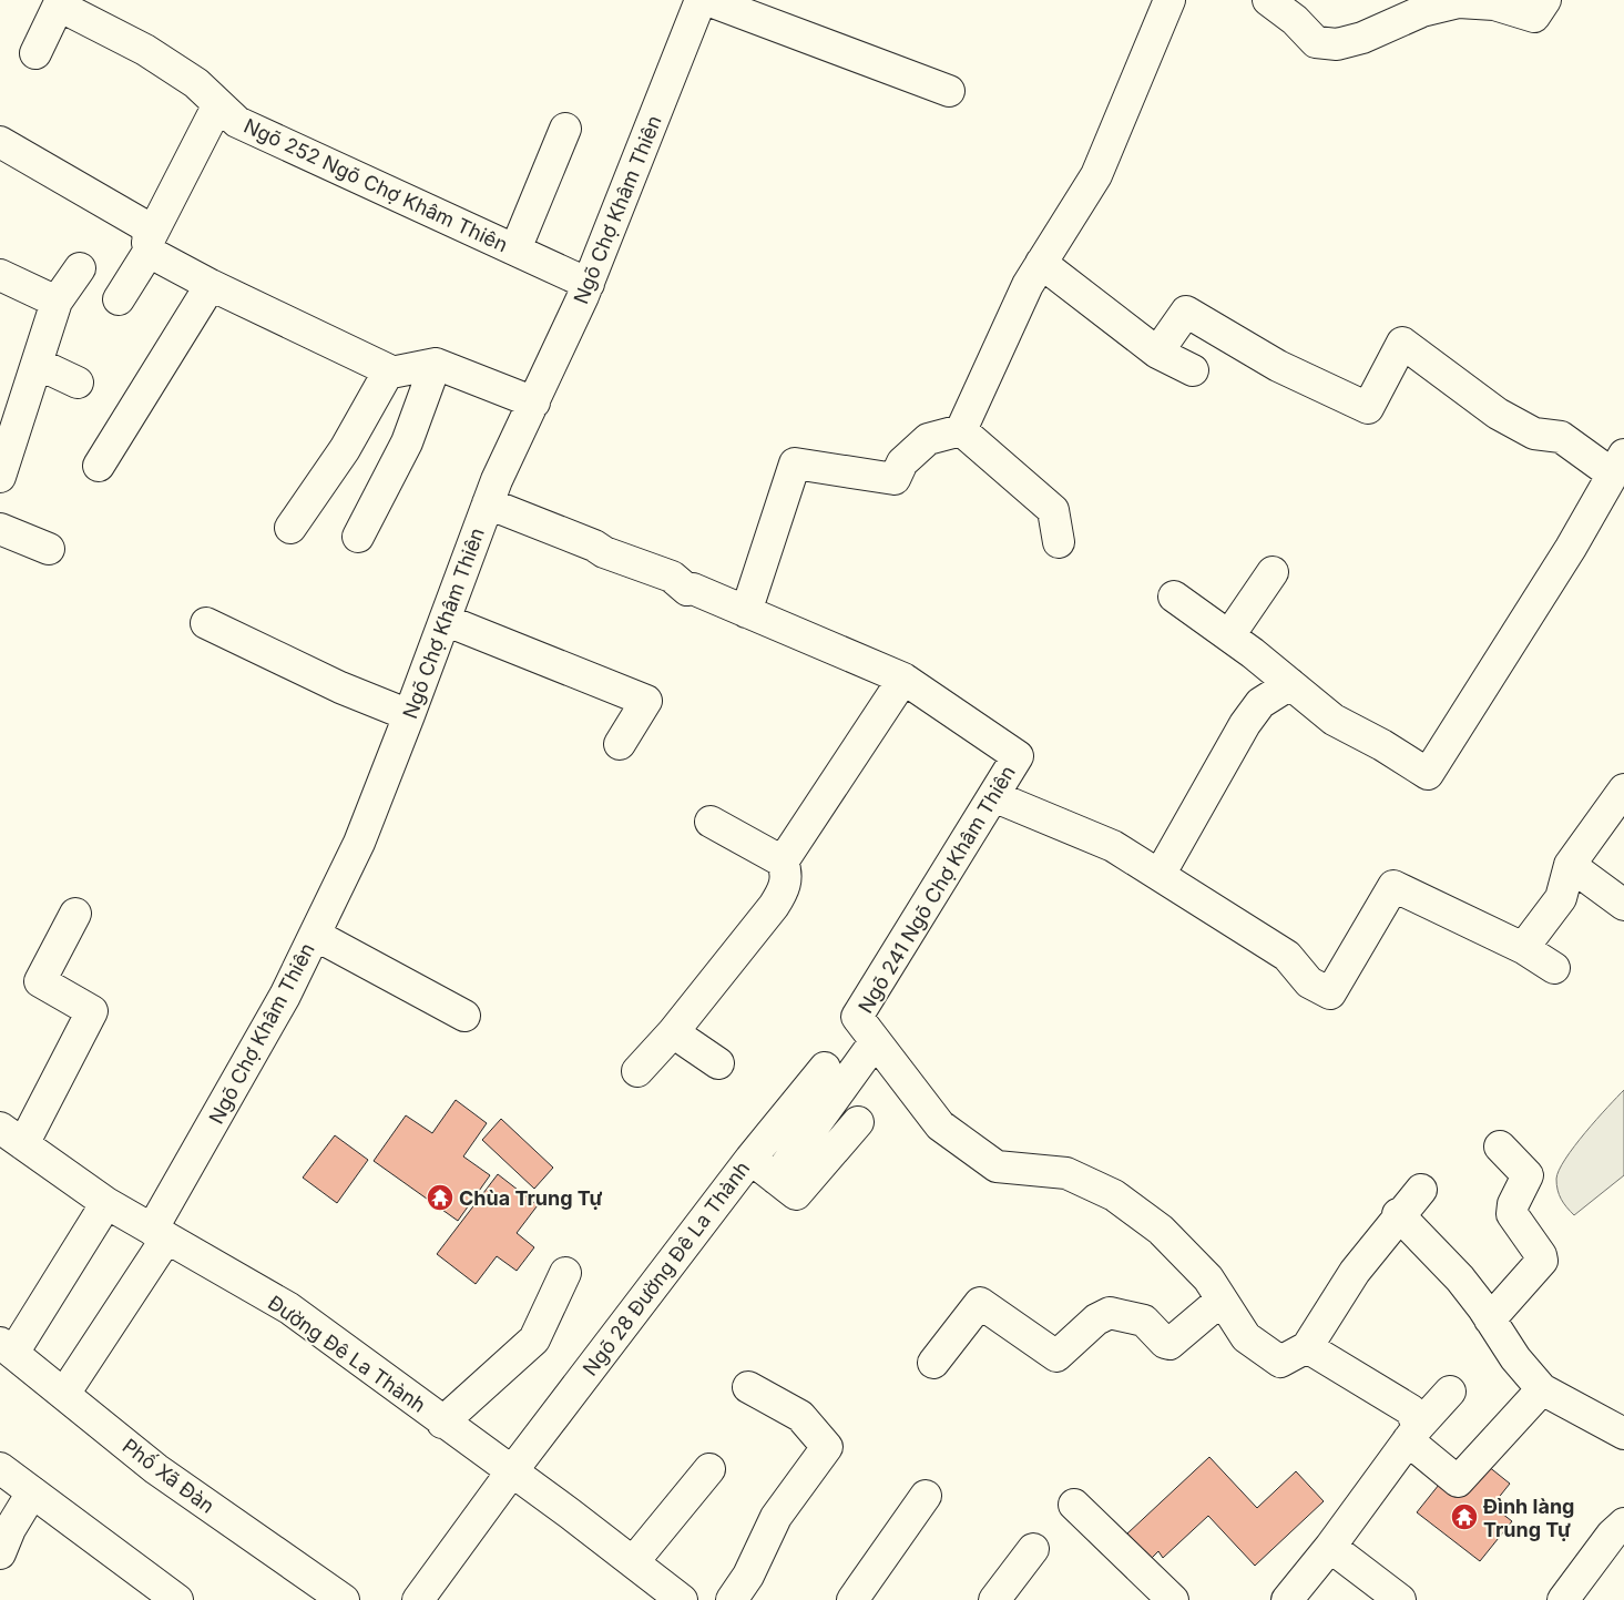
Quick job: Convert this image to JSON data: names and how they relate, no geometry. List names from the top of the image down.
{
  "streets": {
    "street": [
      "Ngõ 252 Ngõ Chợ Khâm Thiên",
      "Ngõ Chợ Khâm Thiên",
      "Ngõ 241 Ngõ Chợ Khâm Thiên",
      "Ngõ 28 Đường Đê La Thành",
      "Đường Đê La Thành",
      "Phố Xã Đàn"
    ]
  },
  "crossings": [
    ["Ngõ 252 Ngõ Chợ Khâm Thiên", "Ngõ Chợ Khâm Thiên"],
    ["Ngõ Chợ Khâm Thiên", "Ngõ 241 Ngõ Chợ Khâm Thiên"],
    ["Ngõ Chợ Khâm Thiên", "Đường Đê La Thành"],
    ["Ngõ Chợ Khâm Thiên", "Phố Xã Đàn"],
    ["Ngõ 28 Đường Đê La Thành", "Đường Đê La Thành"]
  ],
  "places": {
    "temple": ["Chùa Trung Tự", "Đình làng Trung Tự"]
  }
}
